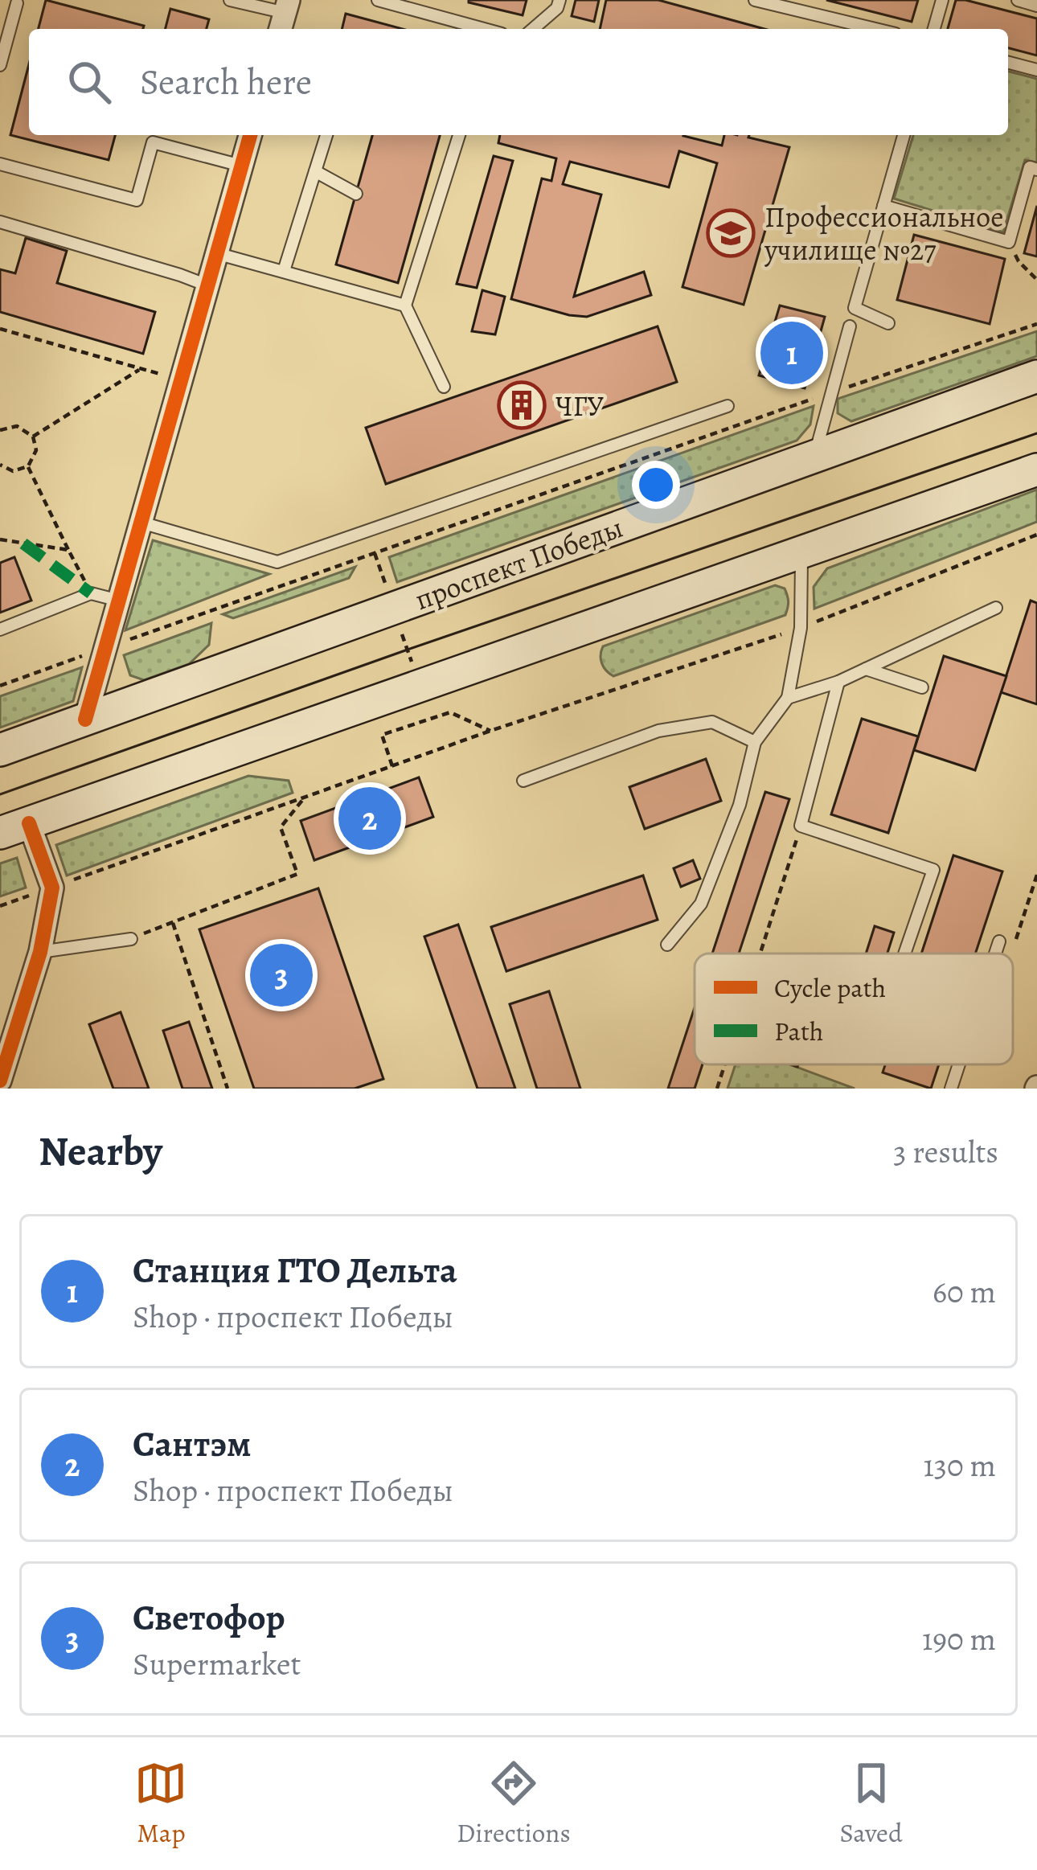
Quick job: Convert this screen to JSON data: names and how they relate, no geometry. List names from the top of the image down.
{
  "streets": {
    "main road": ["проспект Победы"]
  },
  "places": {
    "school or university": ["Профессиональное училище №27"],
    "building": ["ЧГУ"]
  },
  "legend": ["Cycle path", "Path"],
  "page": {
    "search": "Search here",
    "pins": ["1", "2", "3"],
    "heading": ["Nearby", "3 results"],
    "list": [
      {
        "mark": "1",
        "name": "Станция ГТО Дельта",
        "note": "Shop · проспект Победы",
        "value": "60 m"
      },
      {
        "mark": "2",
        "name": "Сантэм",
        "note": "Shop · проспект Победы",
        "value": "130 m"
      },
      {
        "mark": "3",
        "name": "Светофор",
        "note": "Supermarket",
        "value": "190 m"
      }
    ],
    "nav": ["Map", "Directions", "Saved"]
  }
}
